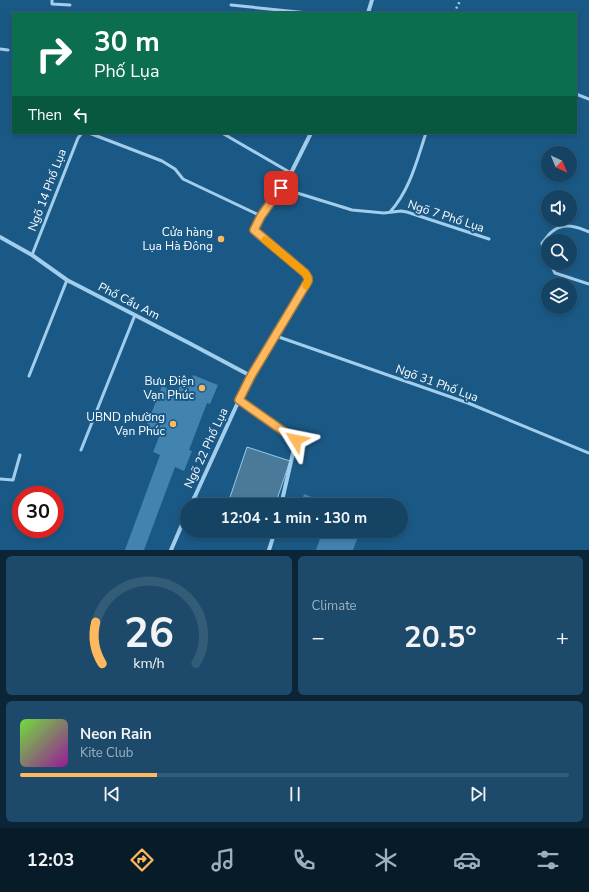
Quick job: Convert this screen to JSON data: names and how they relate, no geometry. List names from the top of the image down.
{
  "streets": {
    "street": ["Phố Cầu Am", "Ngõ 22 Phố Lụa"],
    "lane": ["Ngõ 14 Phố Lụa", "Ngõ 7 Phố Lụa", "Ngõ 31 Phố Lụa"]
  },
  "crossings": [
    ["Ngõ 14 Phố Lụa", "Phố Cầu Am"],
    ["Phố Cầu Am", "Ngõ 22 Phố Lụa"],
    ["Ngõ 31 Phố Lụa", "Ngõ 22 Phố Lụa"]
  ],
  "places": ["Cửa hàng Lụa Hà Đông", "Bưu Điện Vạn Phúc", "UBND phường Vạn Phúc"],
  "north": "bottom right",
  "page": {
    "turn": ["30 m", "Phố Lụa"],
    "then": "Then",
    "limit": "30",
    "trip": "12:04 · 1 min · 130 m",
    "tile": "Climate",
    "heat": ["−", "20.5°", "+"],
    "song": ["Neon Rain", "Kite Club"],
    "tabs": "12:03",
    "gauge": ["26", "km/h"]
  }
}
